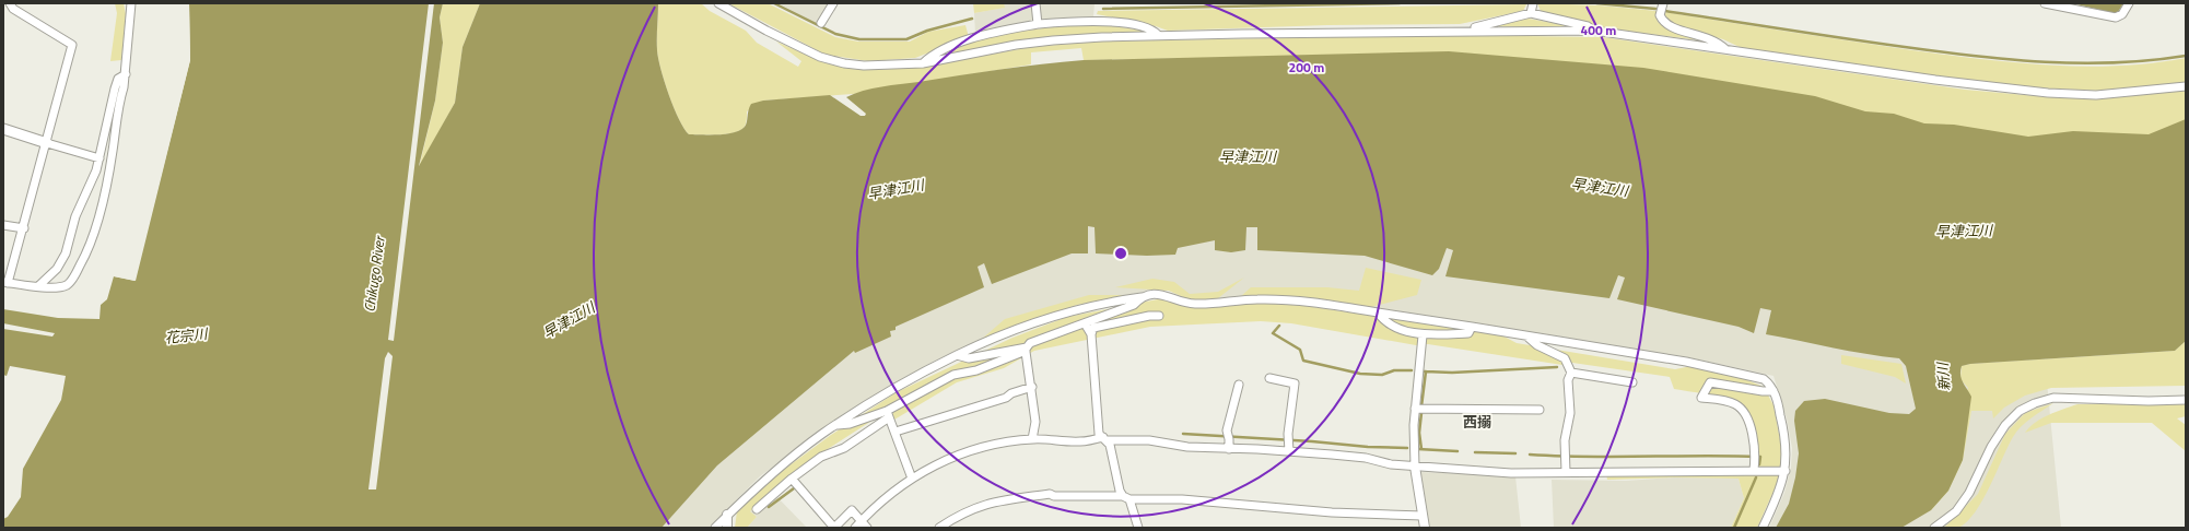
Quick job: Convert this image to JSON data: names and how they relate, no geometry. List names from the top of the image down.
{
  "districts": ["西搦"],
  "water": [
    "早津江川",
    "Chikugo River",
    "花宗川",
    "新川"
  ],
  "rings": ["400 m", "200 m"]
}
